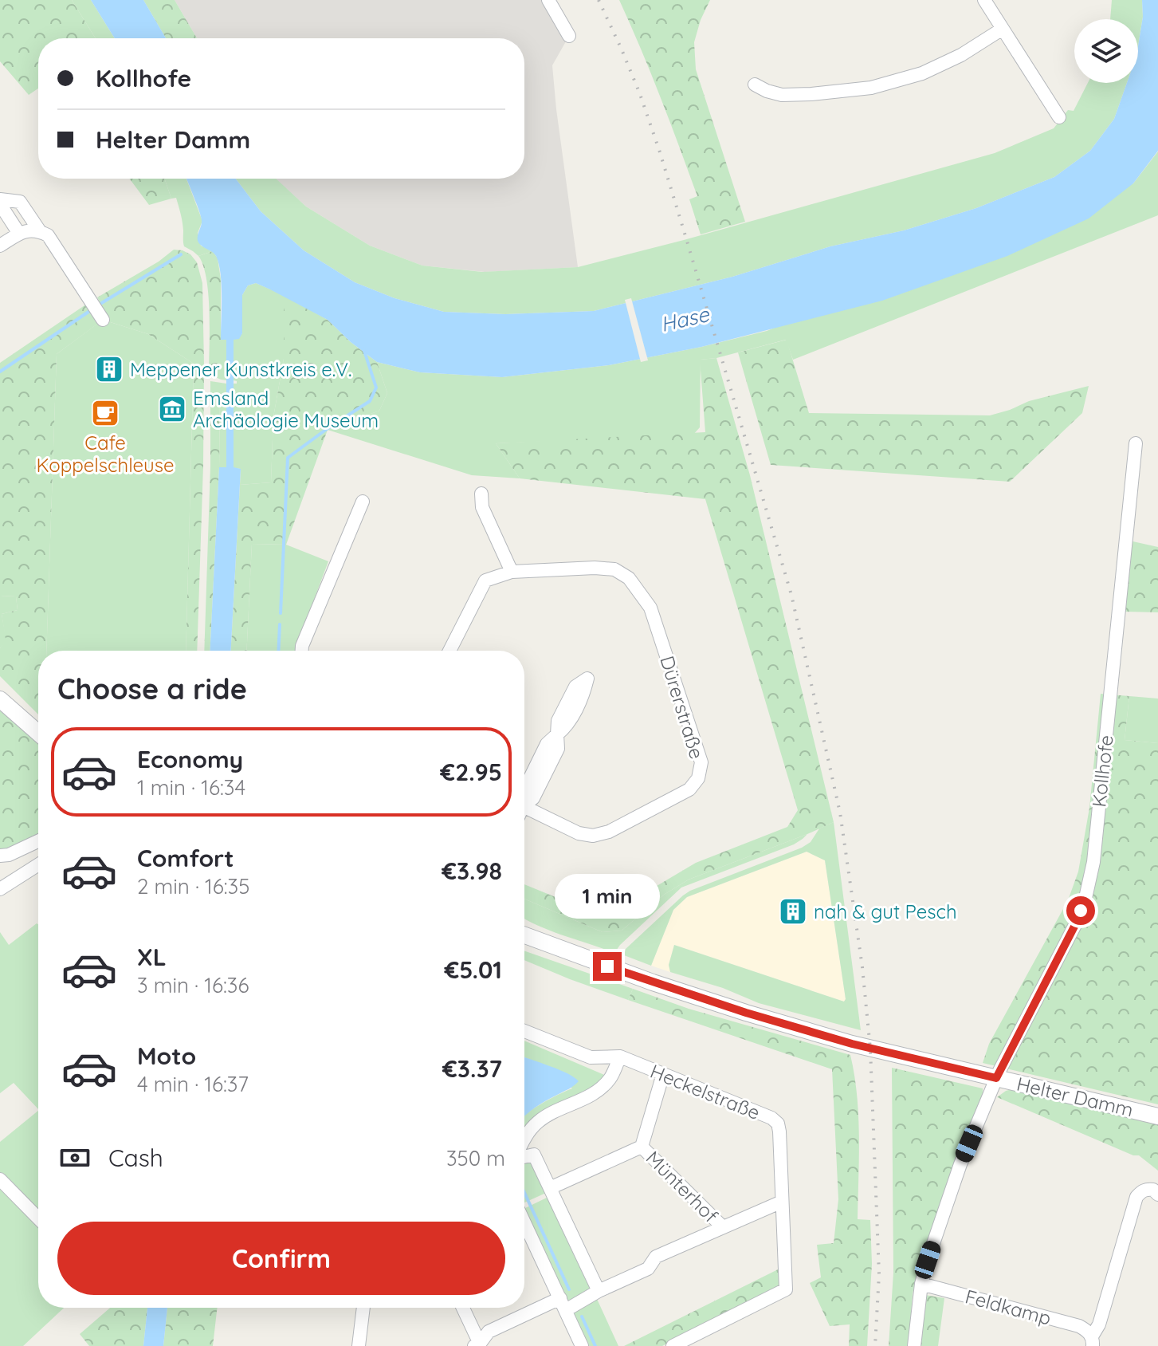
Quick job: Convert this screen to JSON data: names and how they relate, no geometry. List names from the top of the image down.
{
  "streets": {
    "street": [
      "Dürerstraße",
      "Kollhofe",
      "Heckelstraße",
      "Helter Damm",
      "Münterhof",
      "Feldkamp"
    ]
  },
  "crossings": [
    ["Kollhofe", "Helter Damm"],
    ["Kollhofe", "Feldkamp"],
    ["Heckelstraße", "Münterhof"]
  ],
  "water": ["Hase"],
  "places": {
    "building": ["Meppener Kunstkreis e.V.", "nah & gut Pesch"],
    "museum": ["Emsland Archäologie Museum"],
    "cafe": ["Cafe Koppelschleuse"]
  },
  "page": {
    "banner": ["Kollhofe", "Helter Damm"],
    "heading": "Choose a ride",
    "list": [
      {
        "name": "Economy",
        "note": "1 min · 16:34",
        "value": "€2.95"
      },
      {
        "name": "Comfort",
        "note": "2 min · 16:35",
        "value": "€3.98"
      },
      {
        "name": "XL",
        "note": "3 min · 16:36",
        "value": "€5.01"
      },
      {
        "name": "Moto",
        "note": "4 min · 16:37",
        "value": "€3.37"
      }
    ],
    "bubble": "1 min",
    "pay": ["Cash", "350 m"],
    "buttons": "Confirm"
  }
}
